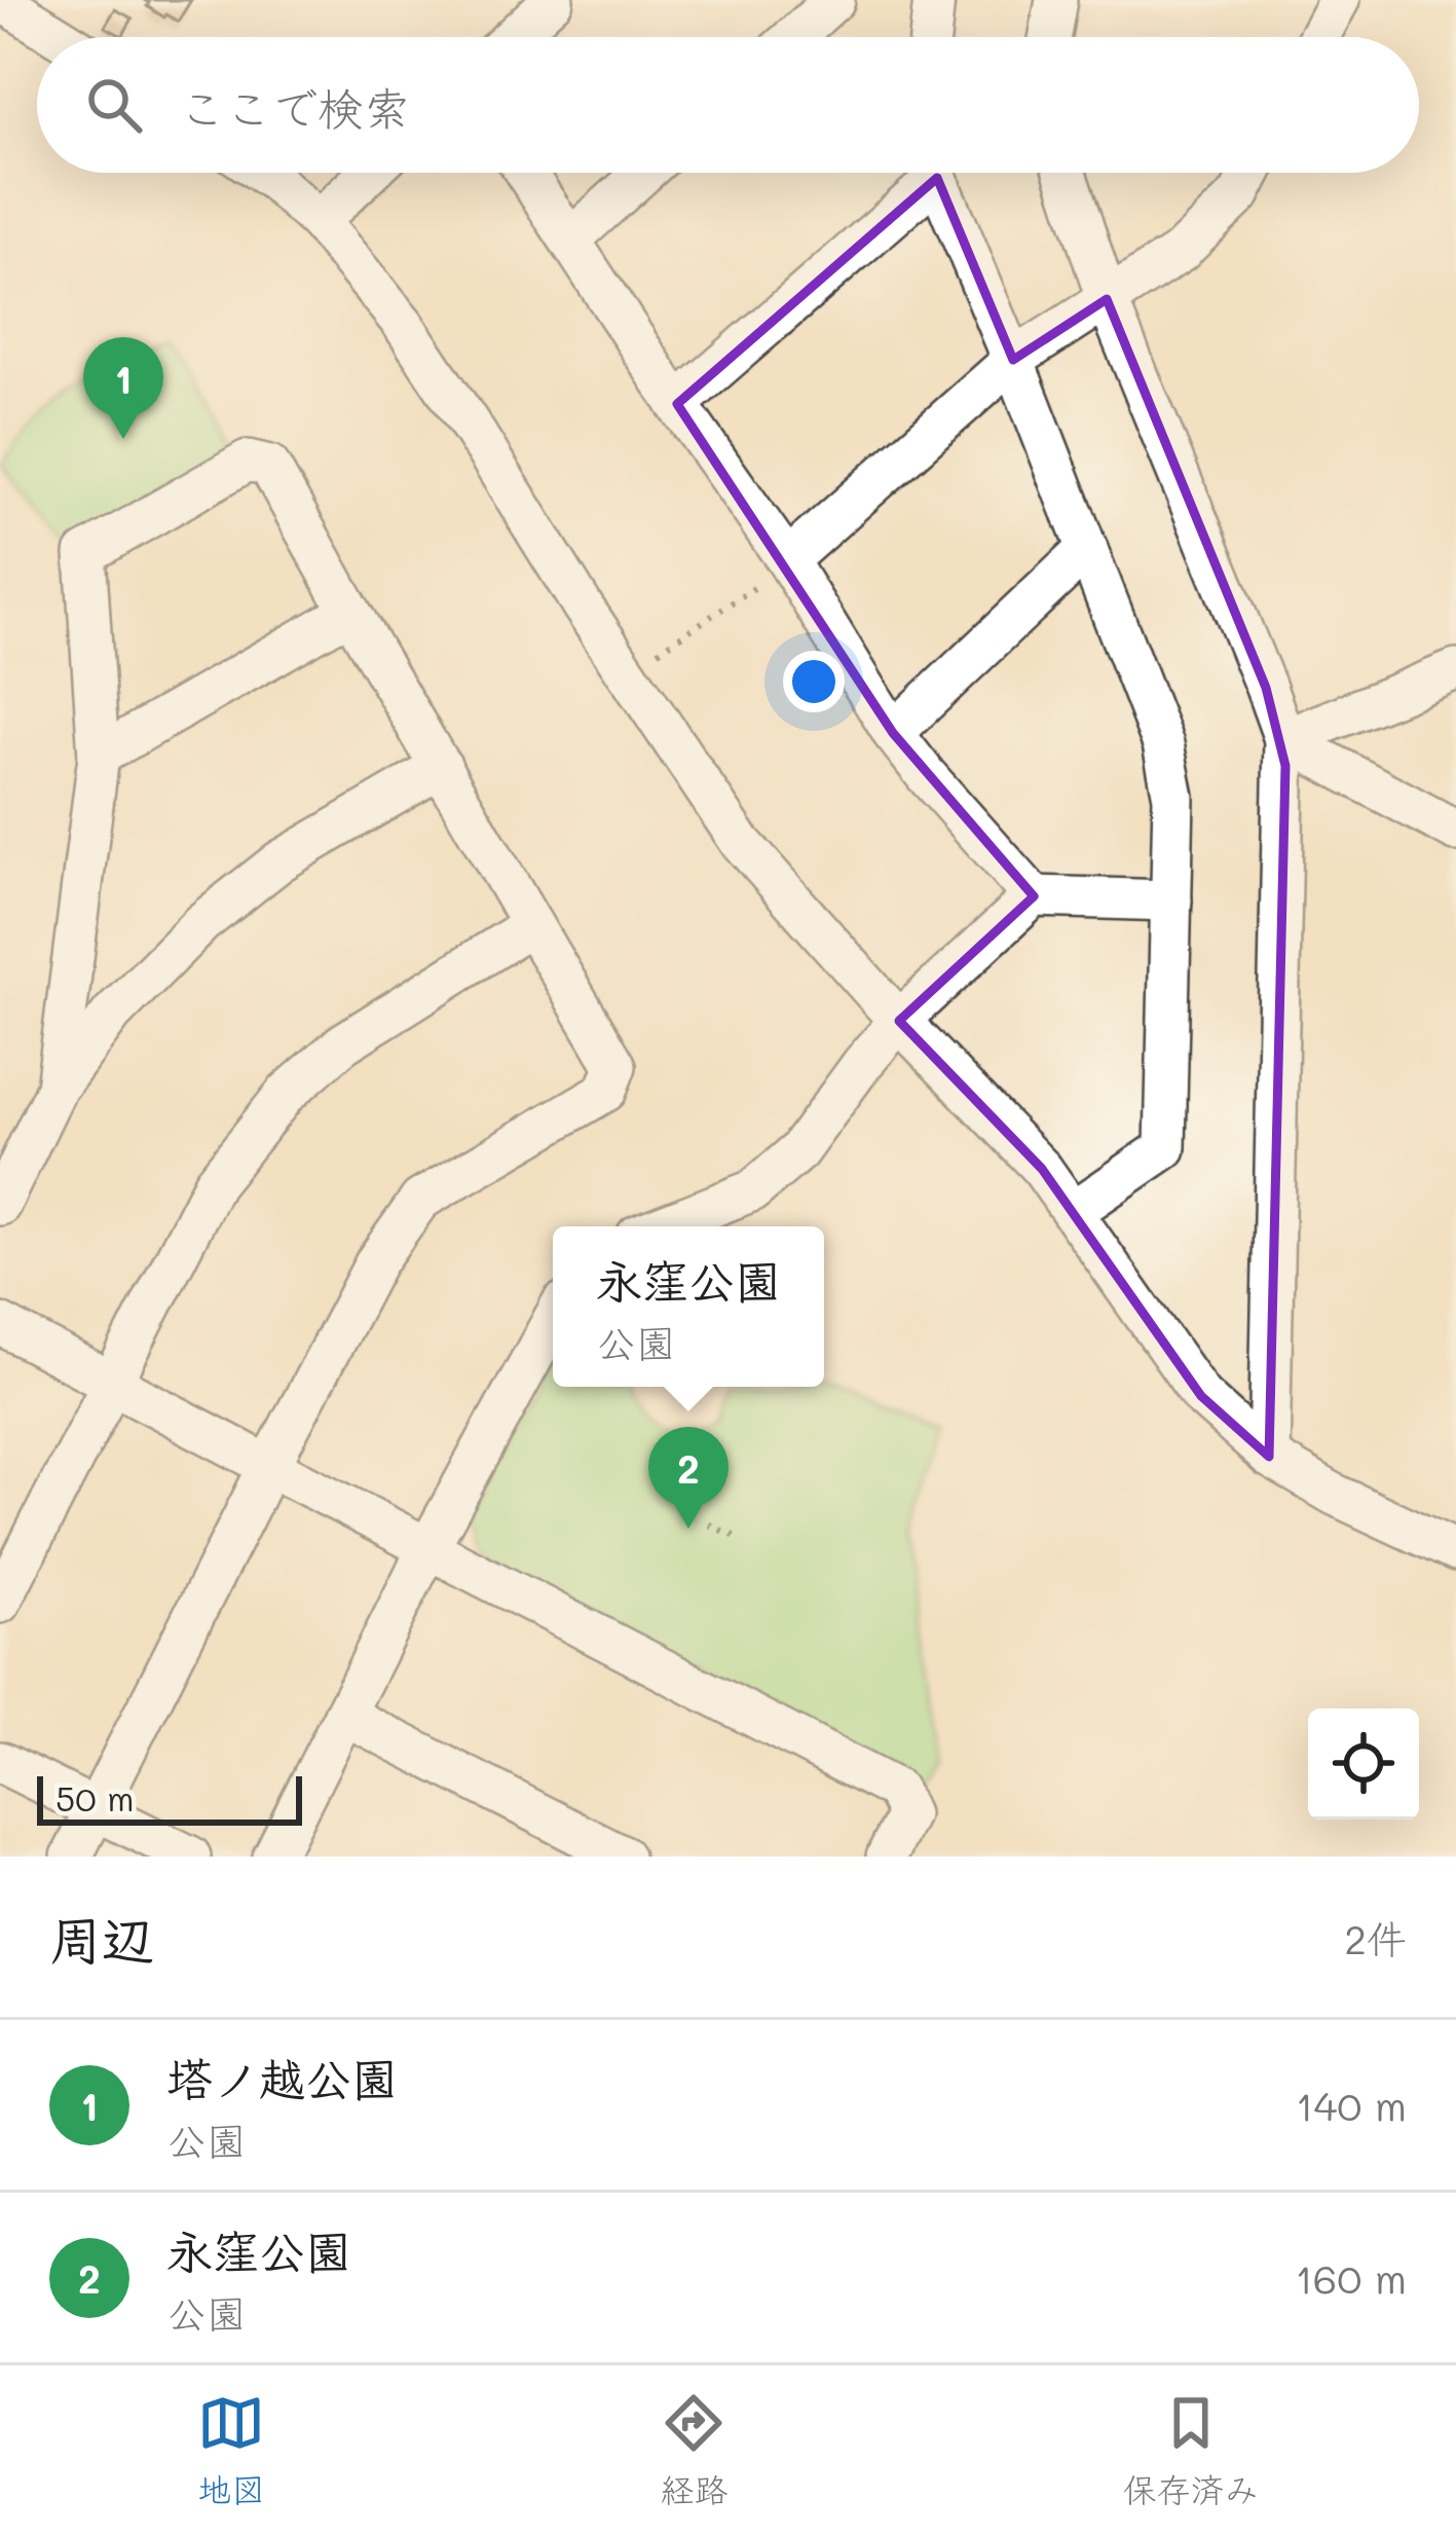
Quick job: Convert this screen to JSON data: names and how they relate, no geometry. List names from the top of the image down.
{
  "scale_bar": "50 m",
  "page": {
    "search": "ここで検索",
    "pins": ["1", "2"],
    "popup": ["永窪公園", "公園"],
    "scale": "50 m",
    "heading": ["周辺", "2件"],
    "list": [
      {
        "mark": "1",
        "name": "塔ノ越公園",
        "note": "公園",
        "value": "140 m"
      },
      {
        "mark": "2",
        "name": "永窪公園",
        "note": "公園",
        "value": "160 m"
      }
    ],
    "nav": ["地図", "経路", "保存済み"]
  }
}
